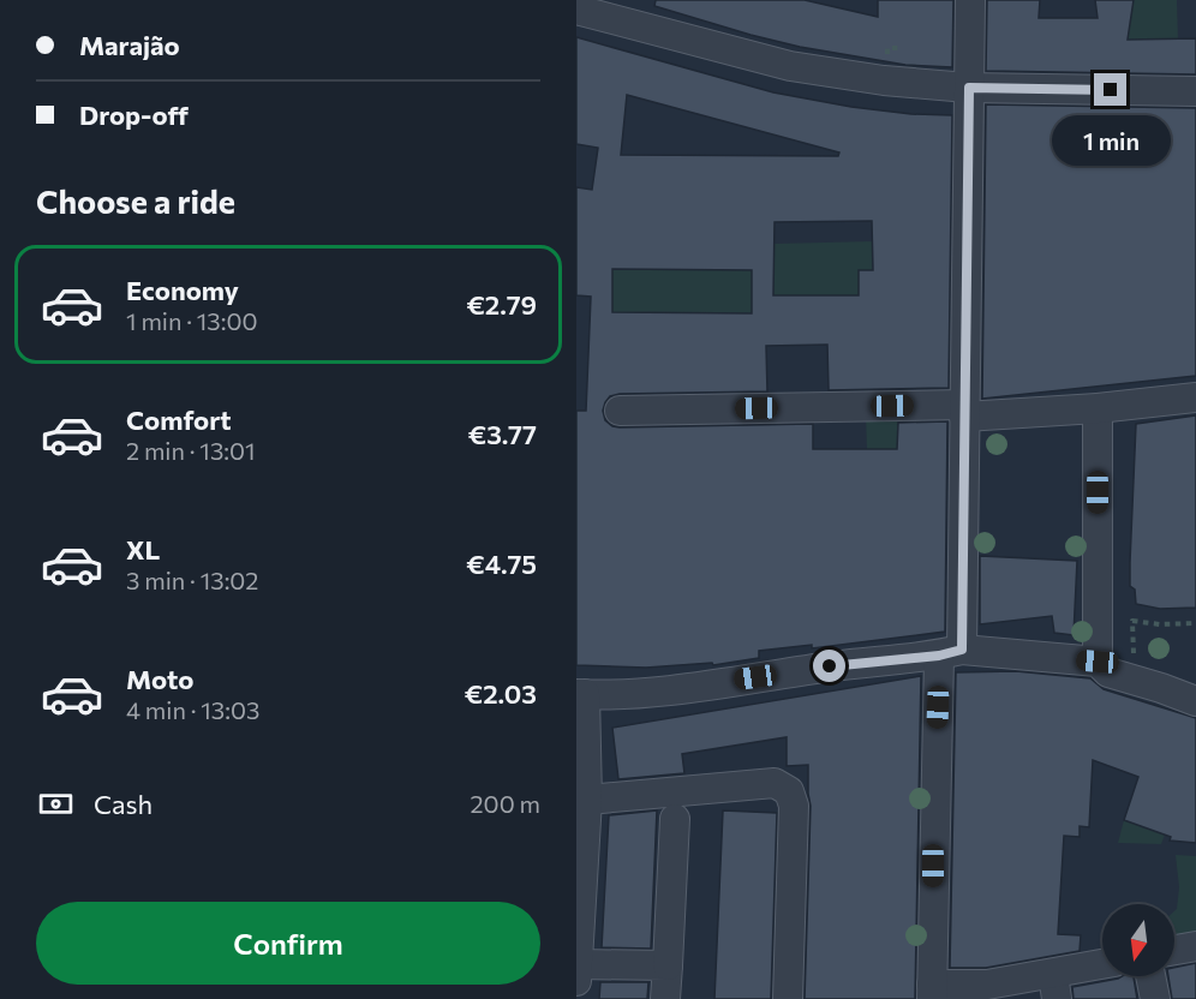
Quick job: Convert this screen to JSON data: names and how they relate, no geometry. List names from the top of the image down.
{
  "north": "bottom",
  "page": {
    "banner": ["Marajão", "Drop-off"],
    "bubble": "1 min",
    "heading": "Choose a ride",
    "list": [
      {
        "name": "Economy",
        "note": "1 min · 13:00",
        "value": "€2.79"
      },
      {
        "name": "Comfort",
        "note": "2 min · 13:01",
        "value": "€3.77"
      },
      {
        "name": "XL",
        "note": "3 min · 13:02",
        "value": "€4.75"
      },
      {
        "name": "Moto",
        "note": "4 min · 13:03",
        "value": "€2.03"
      }
    ],
    "pay": ["Cash", "200 m"],
    "buttons": "Confirm"
  }
}
